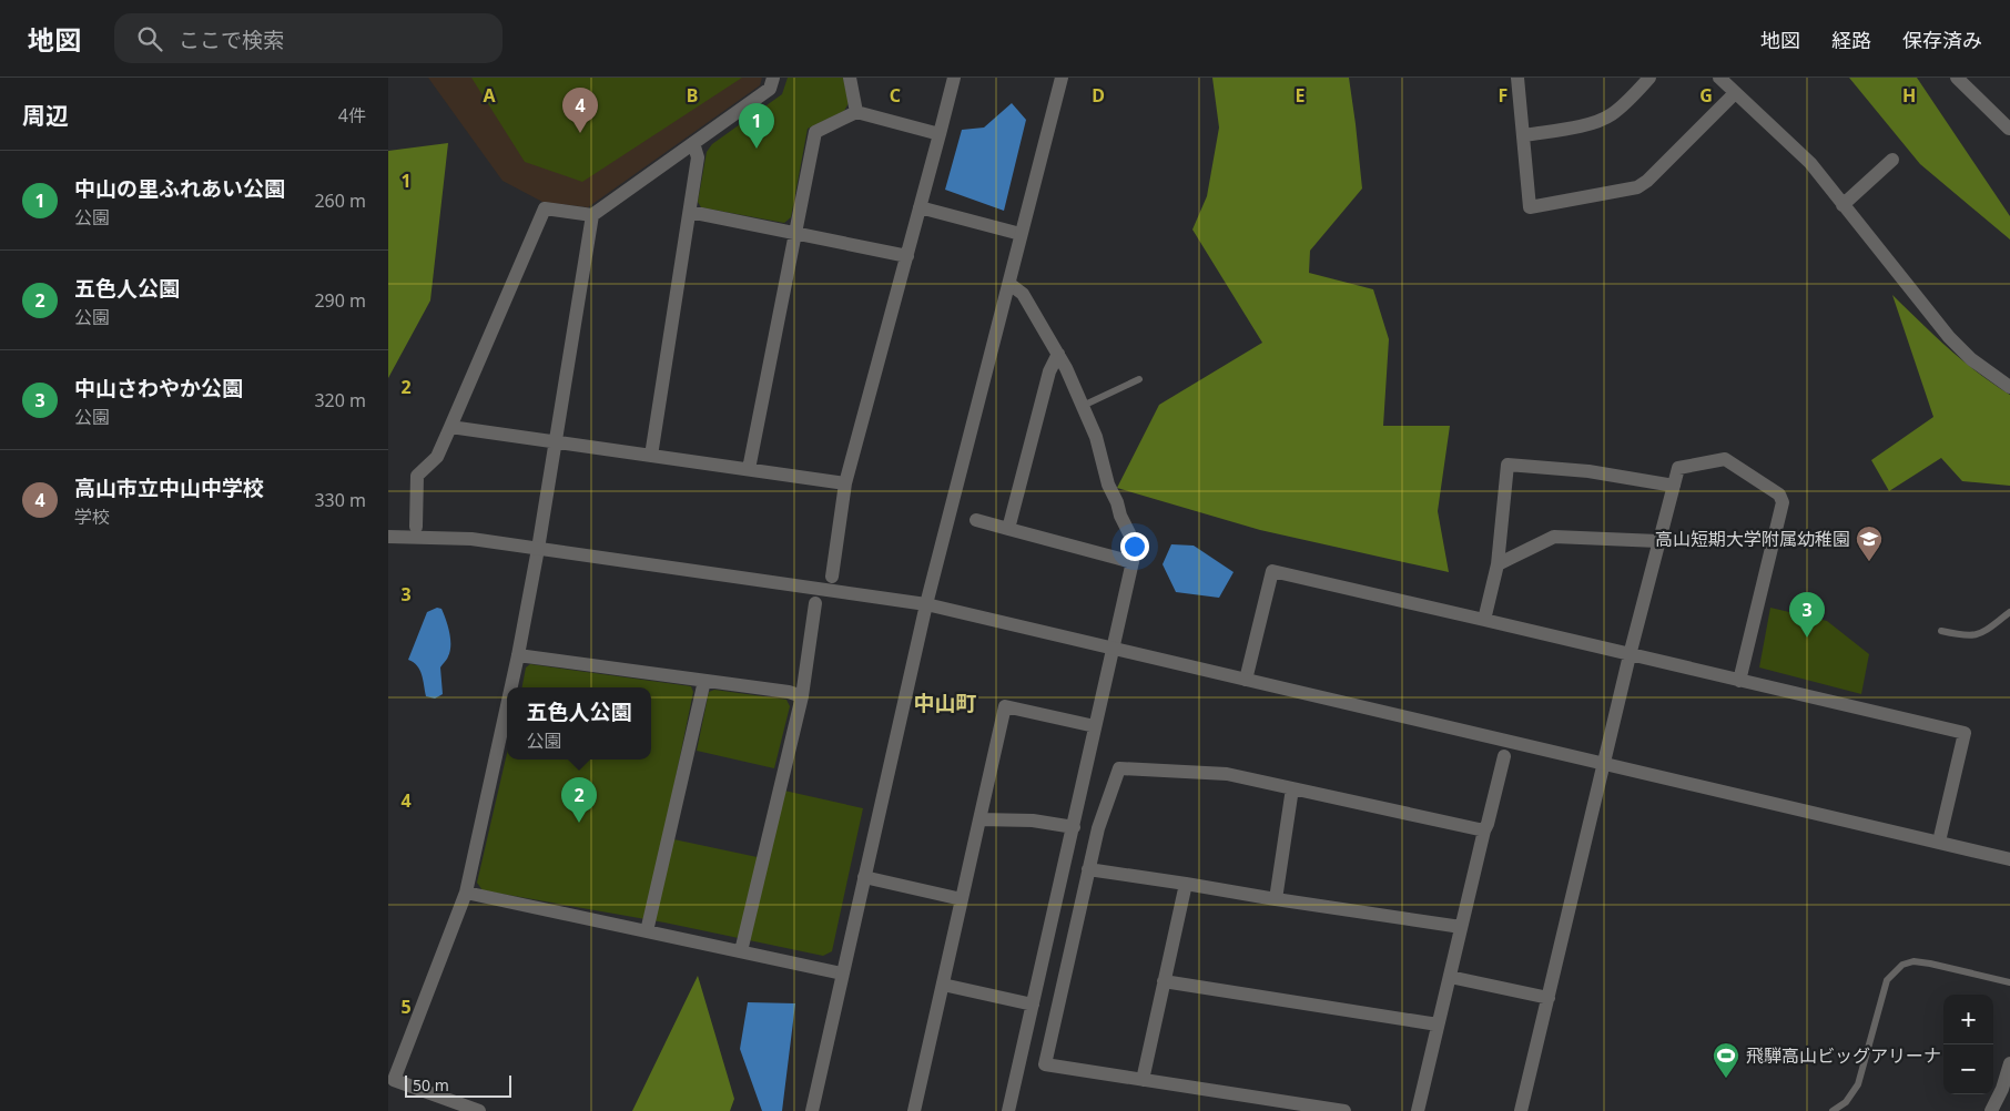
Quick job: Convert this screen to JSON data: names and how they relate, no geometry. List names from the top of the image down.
{
  "districts": ["中山町"],
  "places": {
    "school or university": ["高山短期大学附属幼稚園"],
    "sports": ["飛騨高山ビッグアリーナ"]
  },
  "scale_bar": "50 m",
  "page": {
    "header": "地図",
    "search": "ここで検索",
    "nav": ["地図", "経路", "保存済み"],
    "heading": ["周辺", "4件"],
    "pins": [
      "4",
      "1",
      "3",
      "2"
    ],
    "list": [
      {
        "mark": "1",
        "name": "中山の里ふれあい公園",
        "note": "公園",
        "value": "260 m"
      },
      {
        "mark": "2",
        "name": "五色人公園",
        "note": "公園",
        "value": "290 m"
      },
      {
        "mark": "3",
        "name": "中山さわやか公園",
        "note": "公園",
        "value": "320 m"
      },
      {
        "mark": "4",
        "name": "高山市立中山中学校",
        "note": "学校",
        "value": "330 m"
      }
    ],
    "popup": ["五色人公園", "公園"],
    "map_buttons": ["+", "−"],
    "scale": "50 m"
  },
  "grid": {
    "columns": [
      "A",
      "B",
      "C",
      "D",
      "E",
      "F",
      "G",
      "H"
    ],
    "rows": [
      "1",
      "2",
      "3",
      "4",
      "5"
    ]
  }
}
